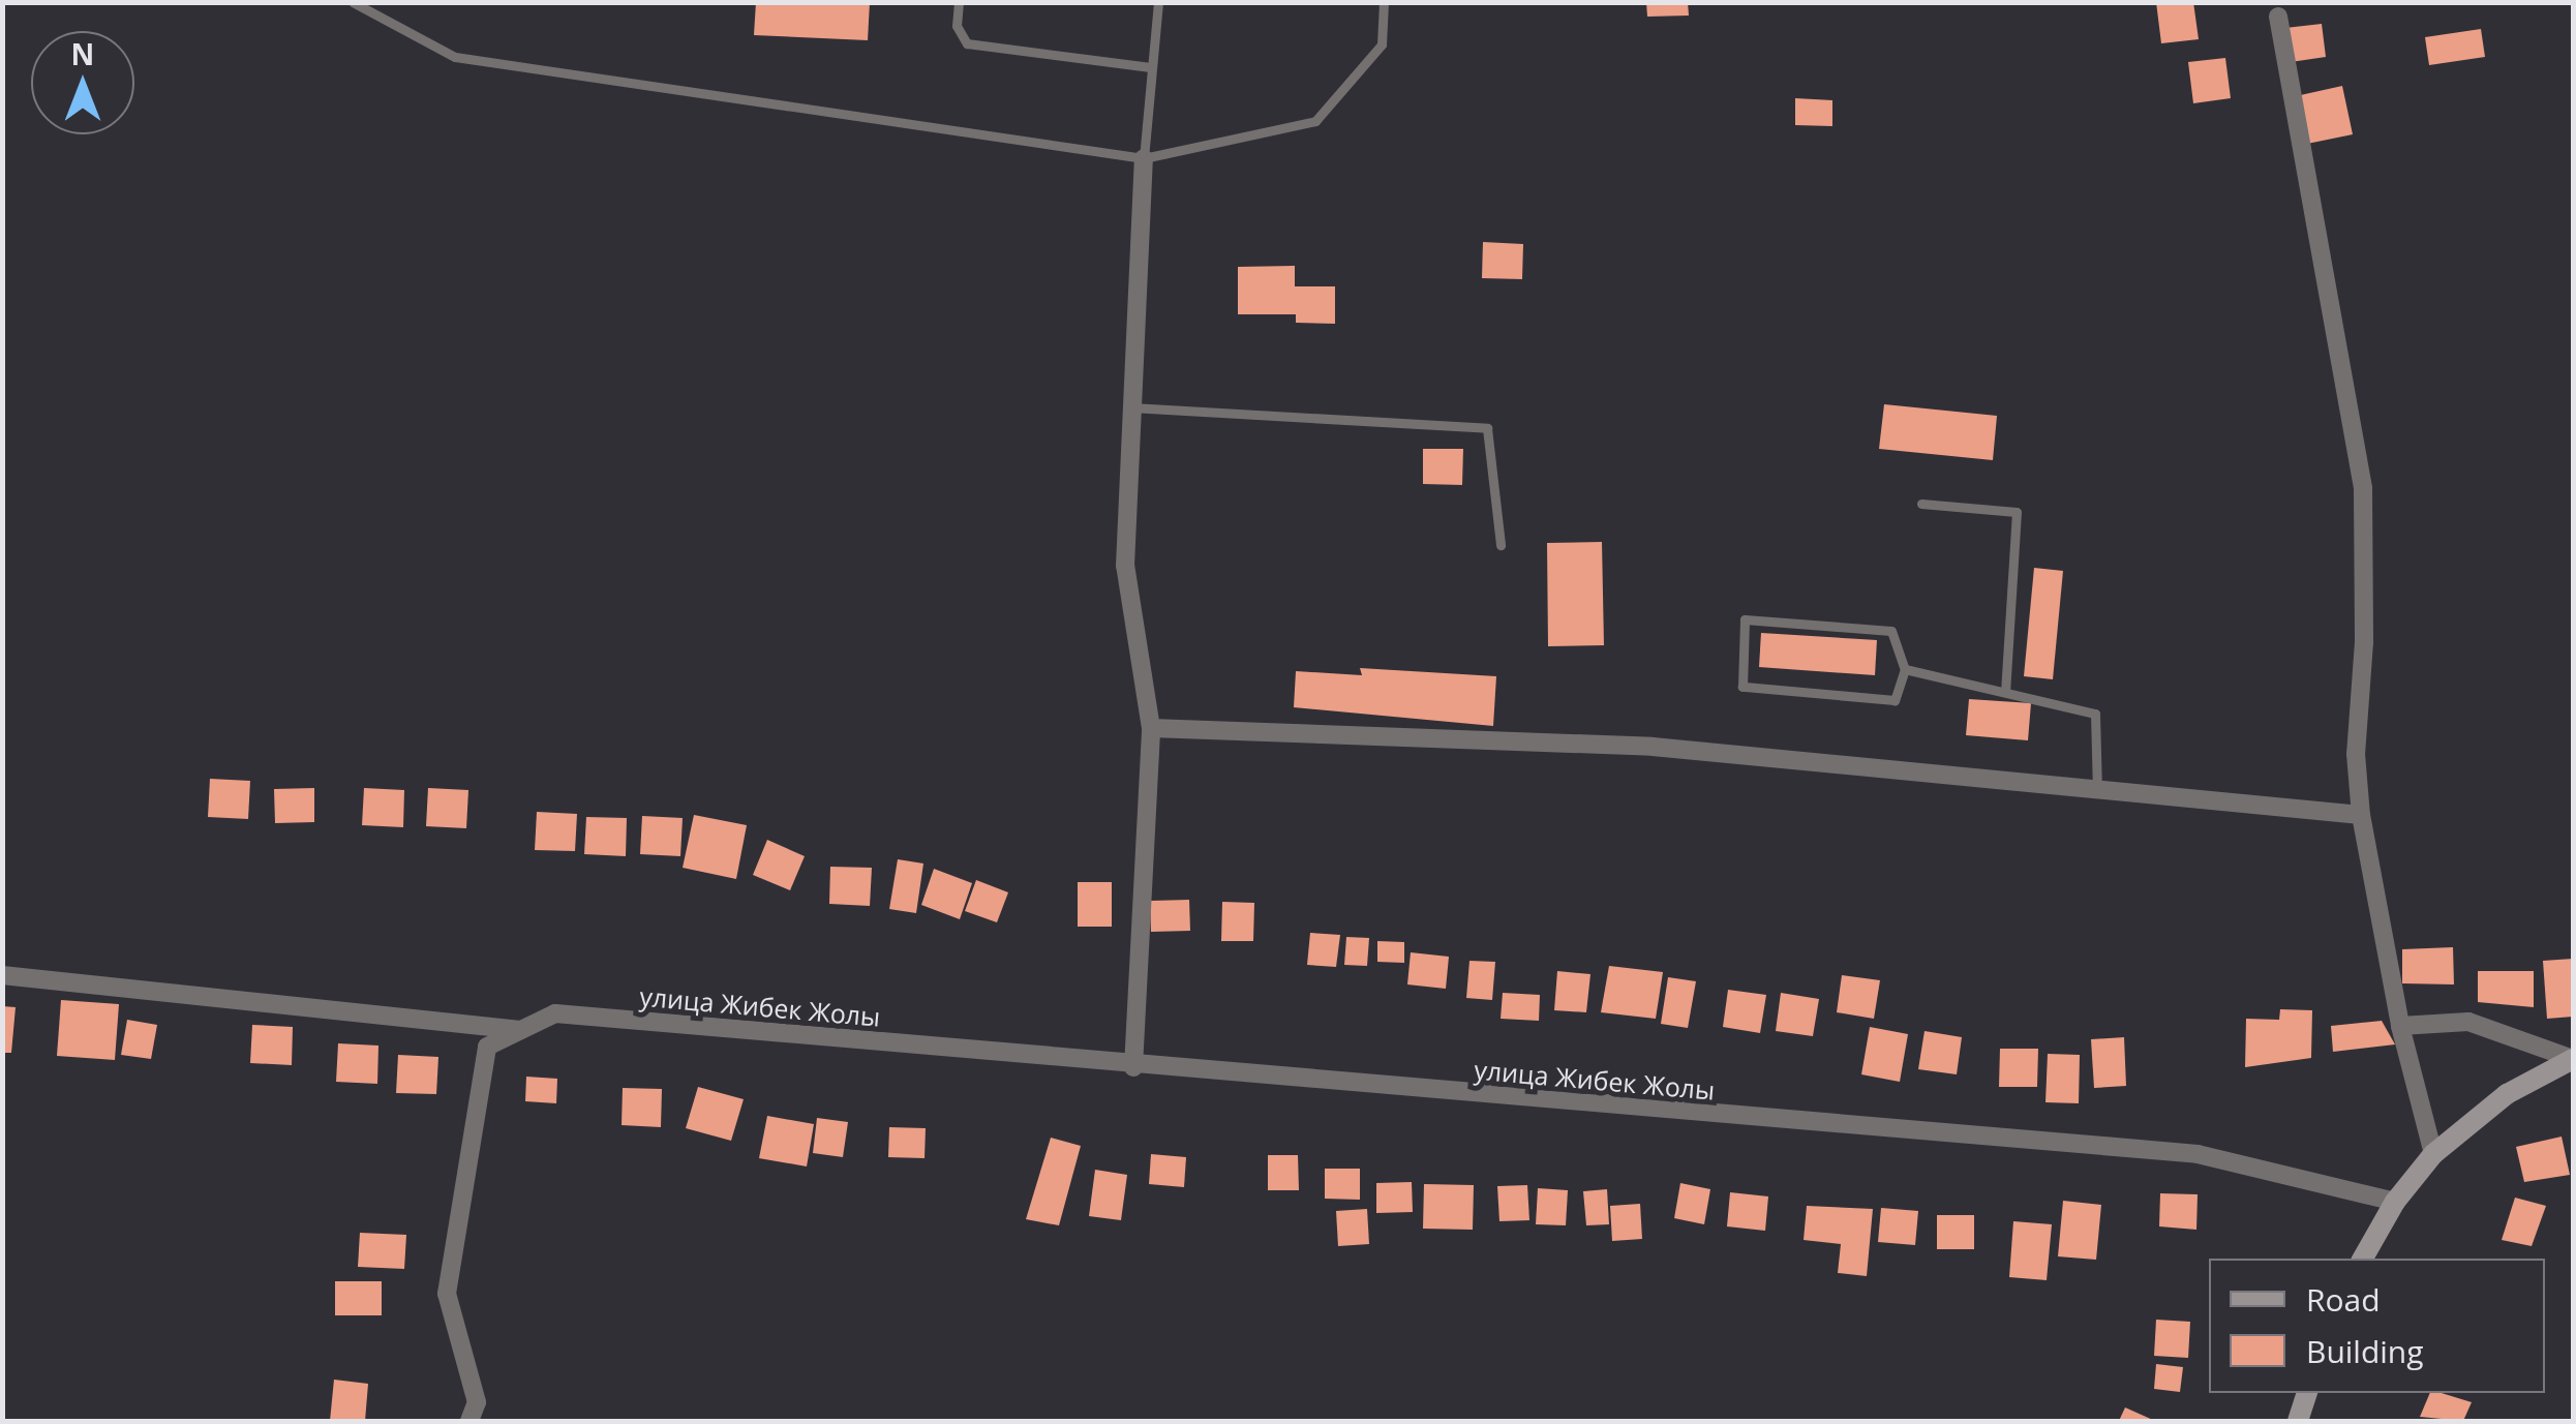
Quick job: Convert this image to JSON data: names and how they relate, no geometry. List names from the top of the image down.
{
  "streets": {
    "street": ["улица Жибек Жолы"]
  },
  "legend": ["Road", "Building"],
  "north": "top"
}
